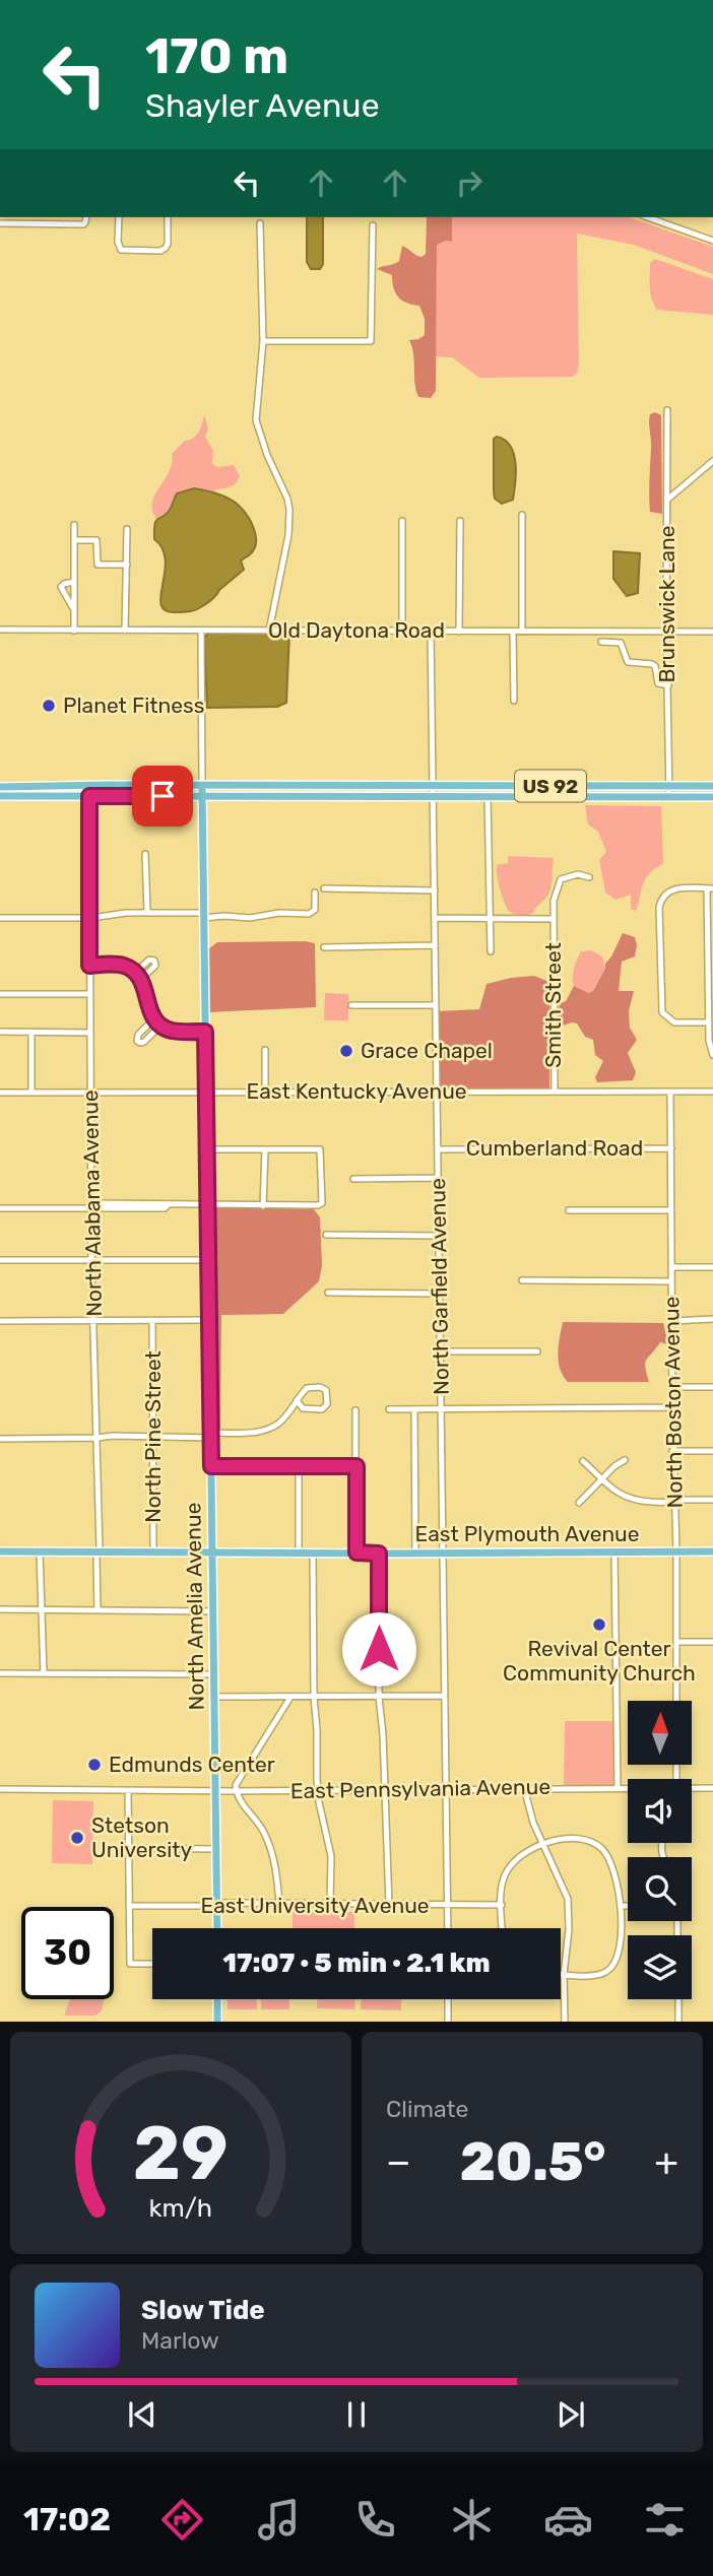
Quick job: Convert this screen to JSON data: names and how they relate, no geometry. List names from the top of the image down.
{
  "streets": {
    "main road": ["US 92", "East Plymouth Avenue", "North Amelia Avenue"],
    "street": [
      "Brunswick Lane",
      "Old Daytona Road",
      "Smith Street",
      "East Kentucky Avenue",
      "Cumberland Road",
      "North Alabama Avenue",
      "North Garfield Avenue",
      "North Boston Avenue",
      "North Pine Street",
      "East Pennsylvania Avenue",
      "East University Avenue"
    ]
  },
  "crossings": [
    ["Brunswick Lane", "Old Daytona Road"],
    ["Brunswick Lane", "US 92"],
    ["Old Daytona Road", "North Garfield Avenue"],
    ["Old Daytona Road", "North Amelia Avenue"],
    ["US 92", "North Alabama Avenue"],
    ["US 92", "North Garfield Avenue"],
    ["US 92", "North Amelia Avenue"],
    ["Smith Street", "East Kentucky Avenue"],
    ["East Kentucky Avenue", "North Alabama Avenue"],
    ["East Kentucky Avenue", "North Garfield Avenue"],
    ["East Kentucky Avenue", "North Boston Avenue"],
    ["East Kentucky Avenue", "North Amelia Avenue"],
    ["Cumberland Road", "North Garfield Avenue"],
    ["Cumberland Road", "North Boston Avenue"],
    ["North Alabama Avenue", "East Plymouth Avenue"],
    ["North Garfield Avenue", "East Plymouth Avenue"],
    ["North Garfield Avenue", "East Pennsylvania Avenue"],
    ["North Garfield Avenue", "East University Avenue"],
    ["North Boston Avenue", "East Plymouth Avenue"],
    ["North Pine Street", "East Plymouth Avenue"],
    ["East Plymouth Avenue", "North Amelia Avenue"],
    ["North Amelia Avenue", "East Pennsylvania Avenue"],
    ["North Amelia Avenue", "East University Avenue"]
  ],
  "places": [
    "Planet Fitness",
    "Grace Chapel",
    "Revival Center Community Church",
    "Edmunds Center",
    "Stetson University"
  ],
  "north": "top",
  "page": {
    "turn": ["170 m", "Shayler Avenue"],
    "limit": "30",
    "trip": "17:07 · 5 min · 2.1 km",
    "tile": "Climate",
    "heat": ["−", "20.5°", "+"],
    "song": ["Slow Tide", "Marlow"],
    "tabs": "17:02",
    "gauge": ["29", "km/h"]
  }
}
